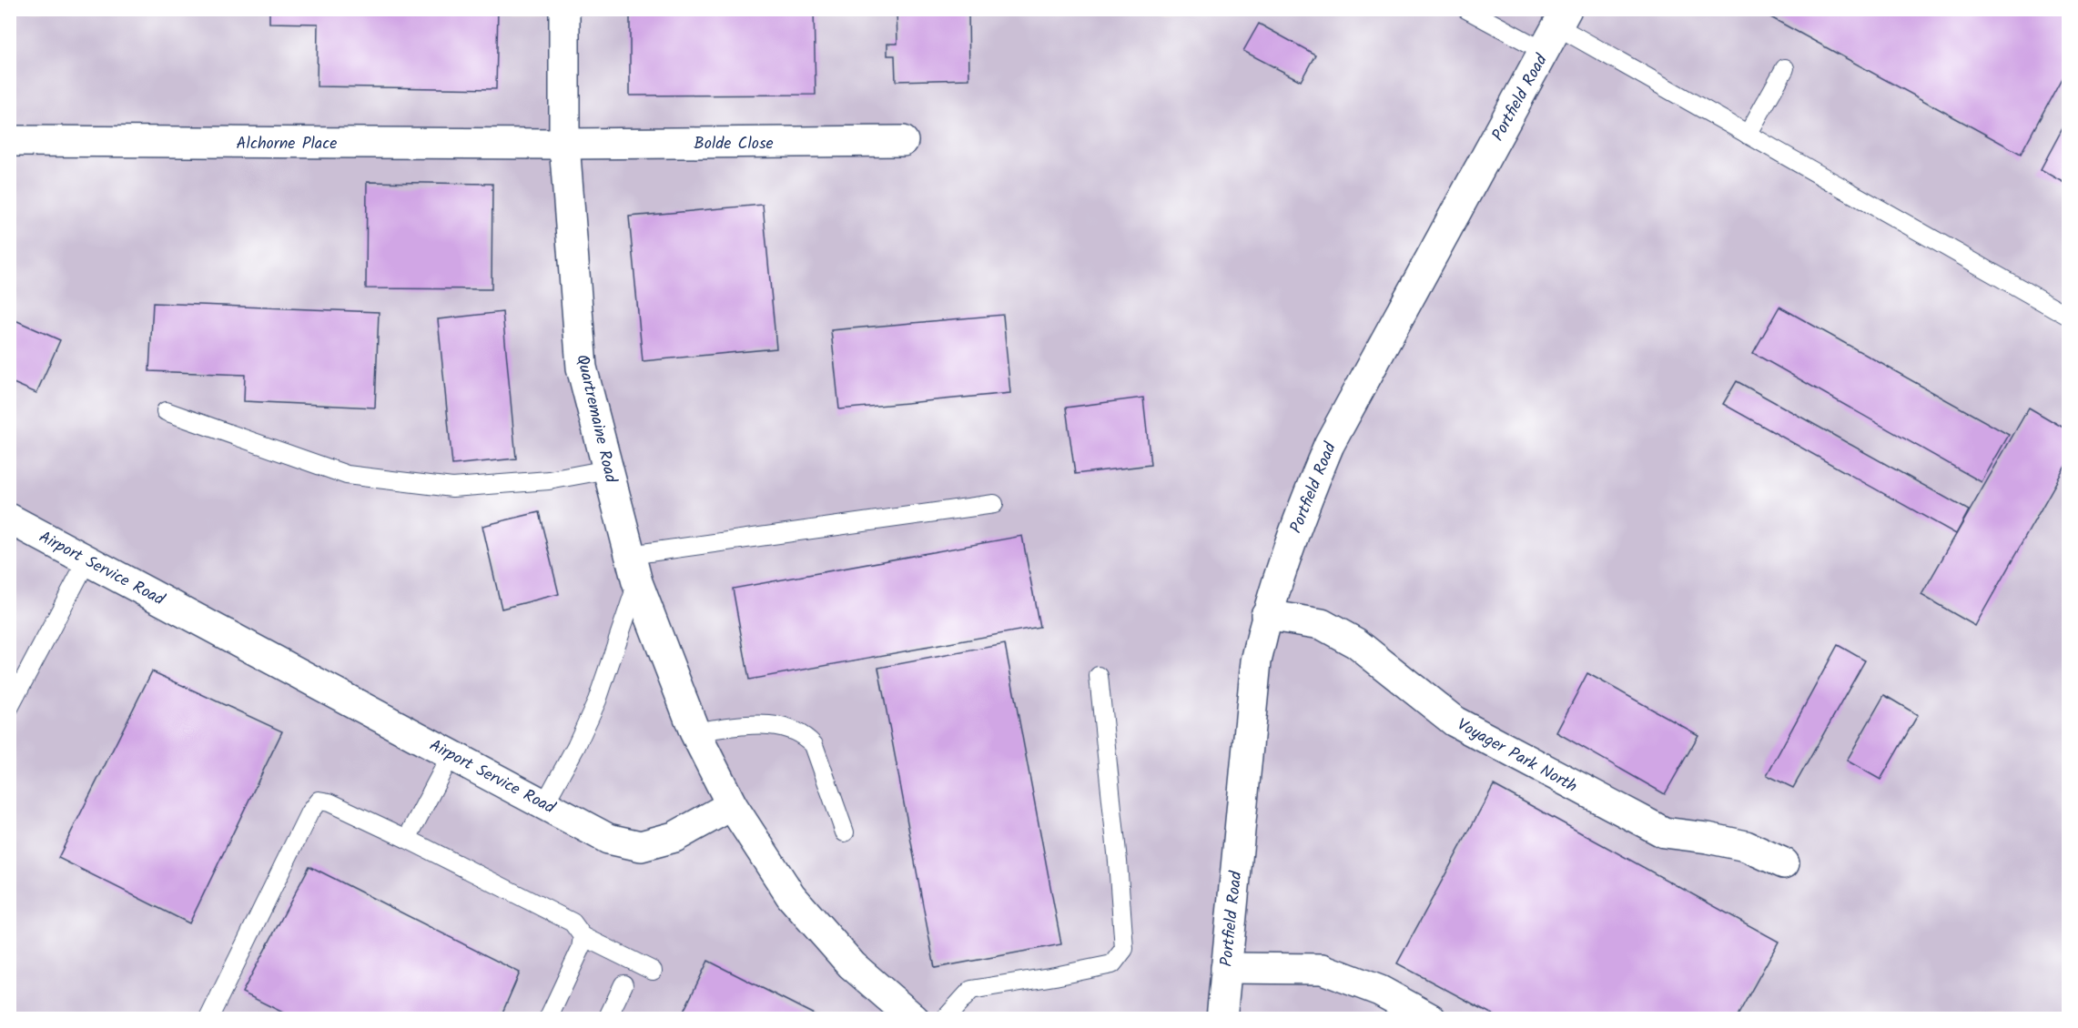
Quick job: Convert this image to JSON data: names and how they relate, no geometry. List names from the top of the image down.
{
  "streets": {
    "street": [
      "Portfield Road",
      "Alchorne Place",
      "Bolde Close",
      "Quartremaine Road",
      "Airport Service Road",
      "Voyager Park North"
    ]
  },
  "crossings": [
    ["Portfield Road", "Voyager Park North"],
    ["Alchorne Place", "Bolde Close"],
    ["Alchorne Place", "Quartremaine Road"],
    ["Bolde Close", "Quartremaine Road"],
    ["Quartremaine Road", "Airport Service Road"]
  ]
}
